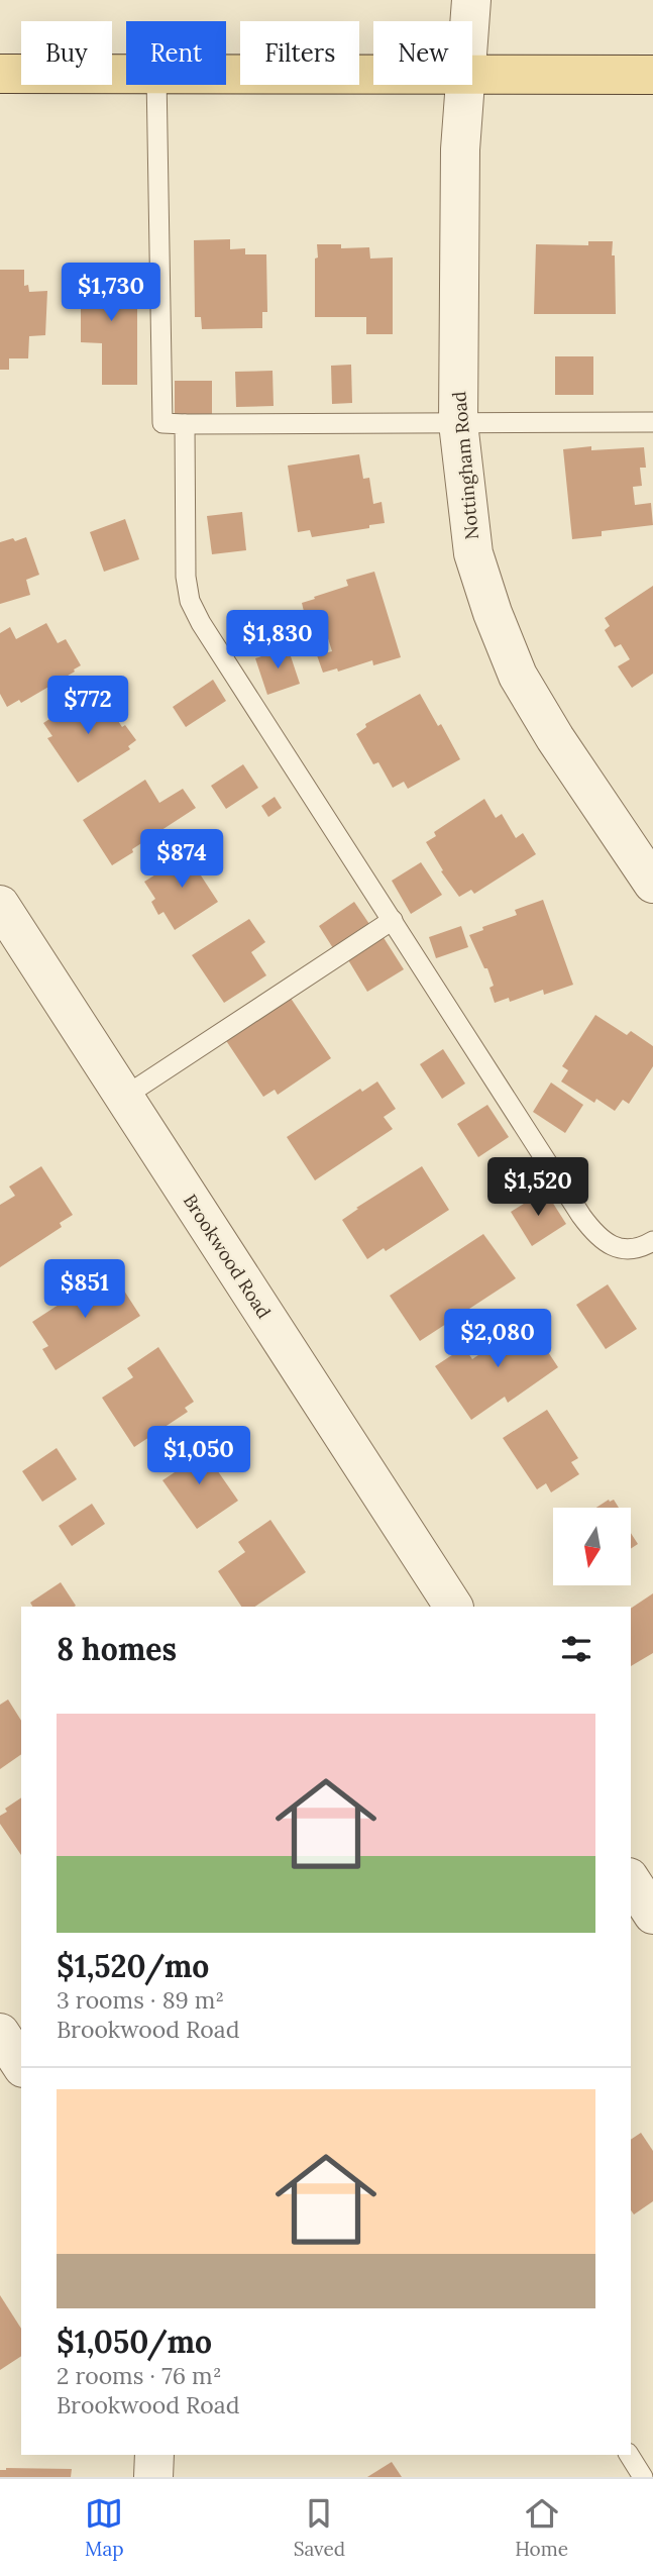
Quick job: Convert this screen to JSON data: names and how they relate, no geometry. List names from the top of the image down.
{
  "streets": {
    "street": ["Nottingham Road", "Brookwood Road"]
  },
  "north": "bottom",
  "page": {
    "chip": [
      "Buy",
      "Rent",
      "Filters",
      "New"
    ],
    "price": [
      "$1,730",
      "$1,830",
      "$772",
      "$874",
      "$1,520",
      "$851",
      "$2,080",
      "$1,050"
    ],
    "heading": "8 homes",
    "list": [
      {
        "name": "$1,520/mo",
        "note": "3 rooms · 89 m² · Brookwood Road"
      },
      {
        "name": "$1,050/mo",
        "note": "2 rooms · 76 m² · Brookwood Road"
      }
    ],
    "tabs": ["Map", "Saved", "Home"]
  }
}
